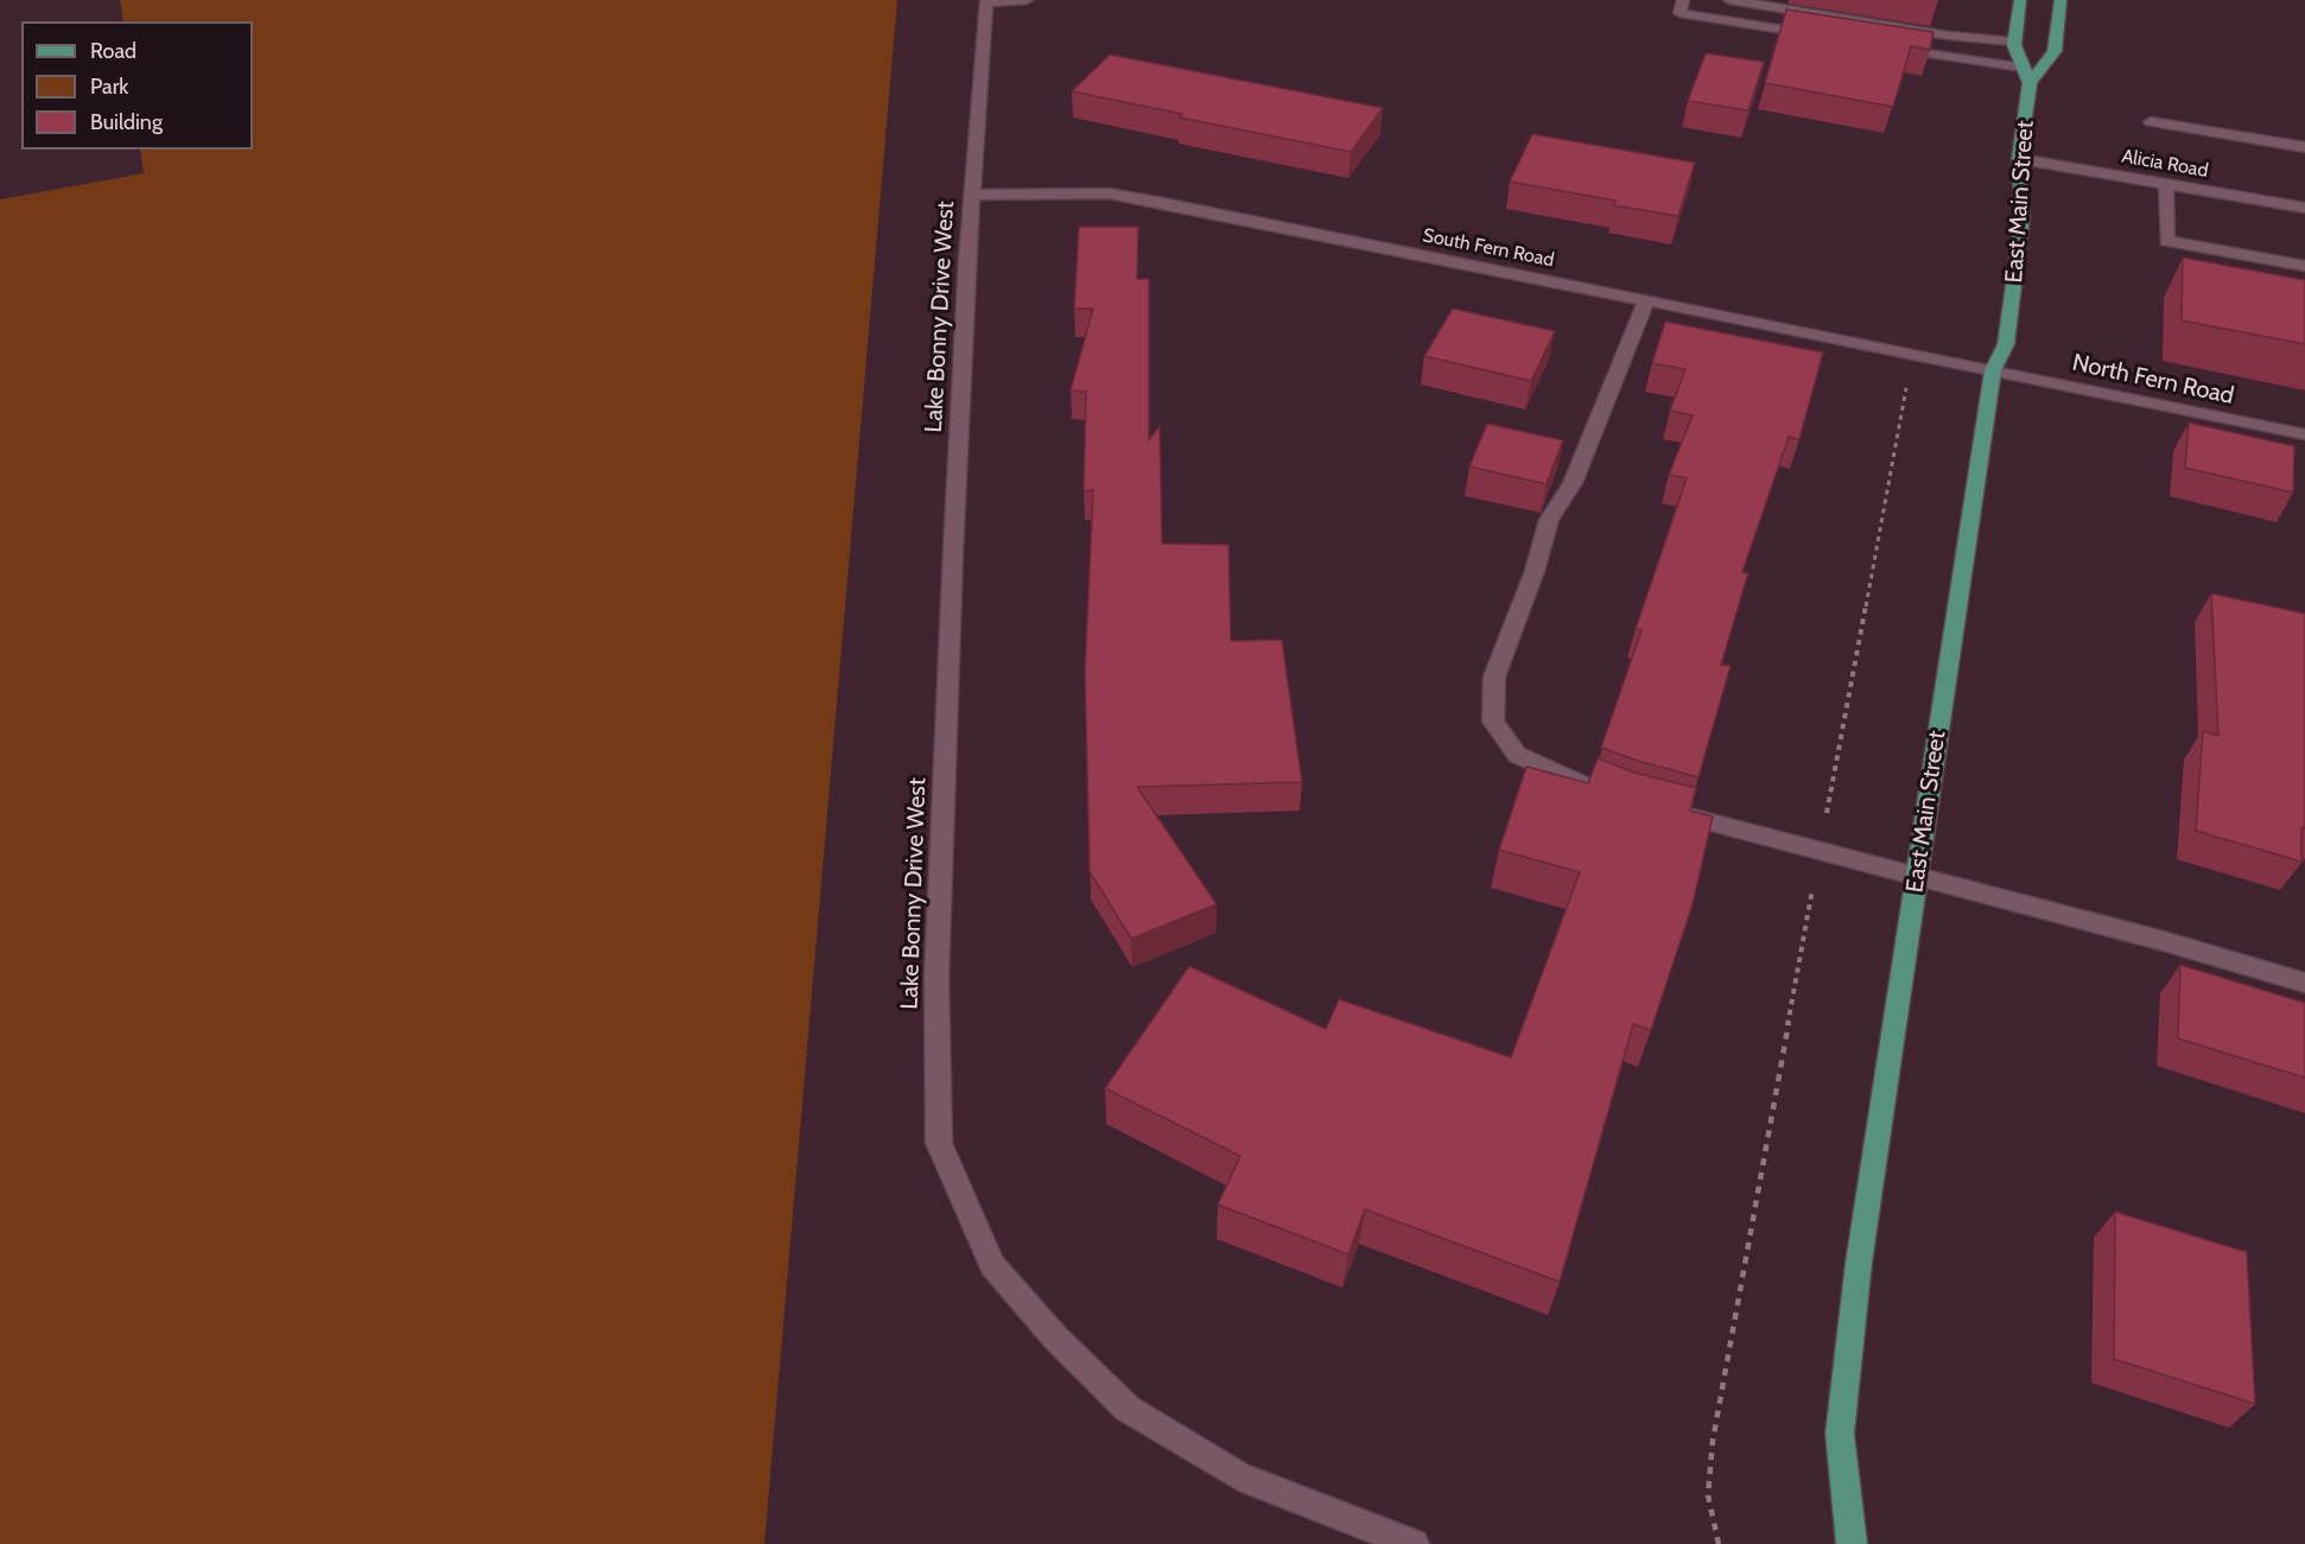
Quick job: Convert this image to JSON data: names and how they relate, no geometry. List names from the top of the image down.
{
  "streets": {
    "main road": ["East Main Street"],
    "street": [
      "Alicia Road",
      "South Fern Road",
      "Lake Bonny Drive West",
      "North Fern Road"
    ]
  },
  "crossings": [
    ["Alicia Road", "East Main Street"],
    ["East Main Street", "South Fern Road"],
    ["East Main Street", "North Fern Road"],
    ["South Fern Road", "Lake Bonny Drive West"],
    ["South Fern Road", "North Fern Road"]
  ],
  "legend": ["Road", "Park", "Building"]
}
